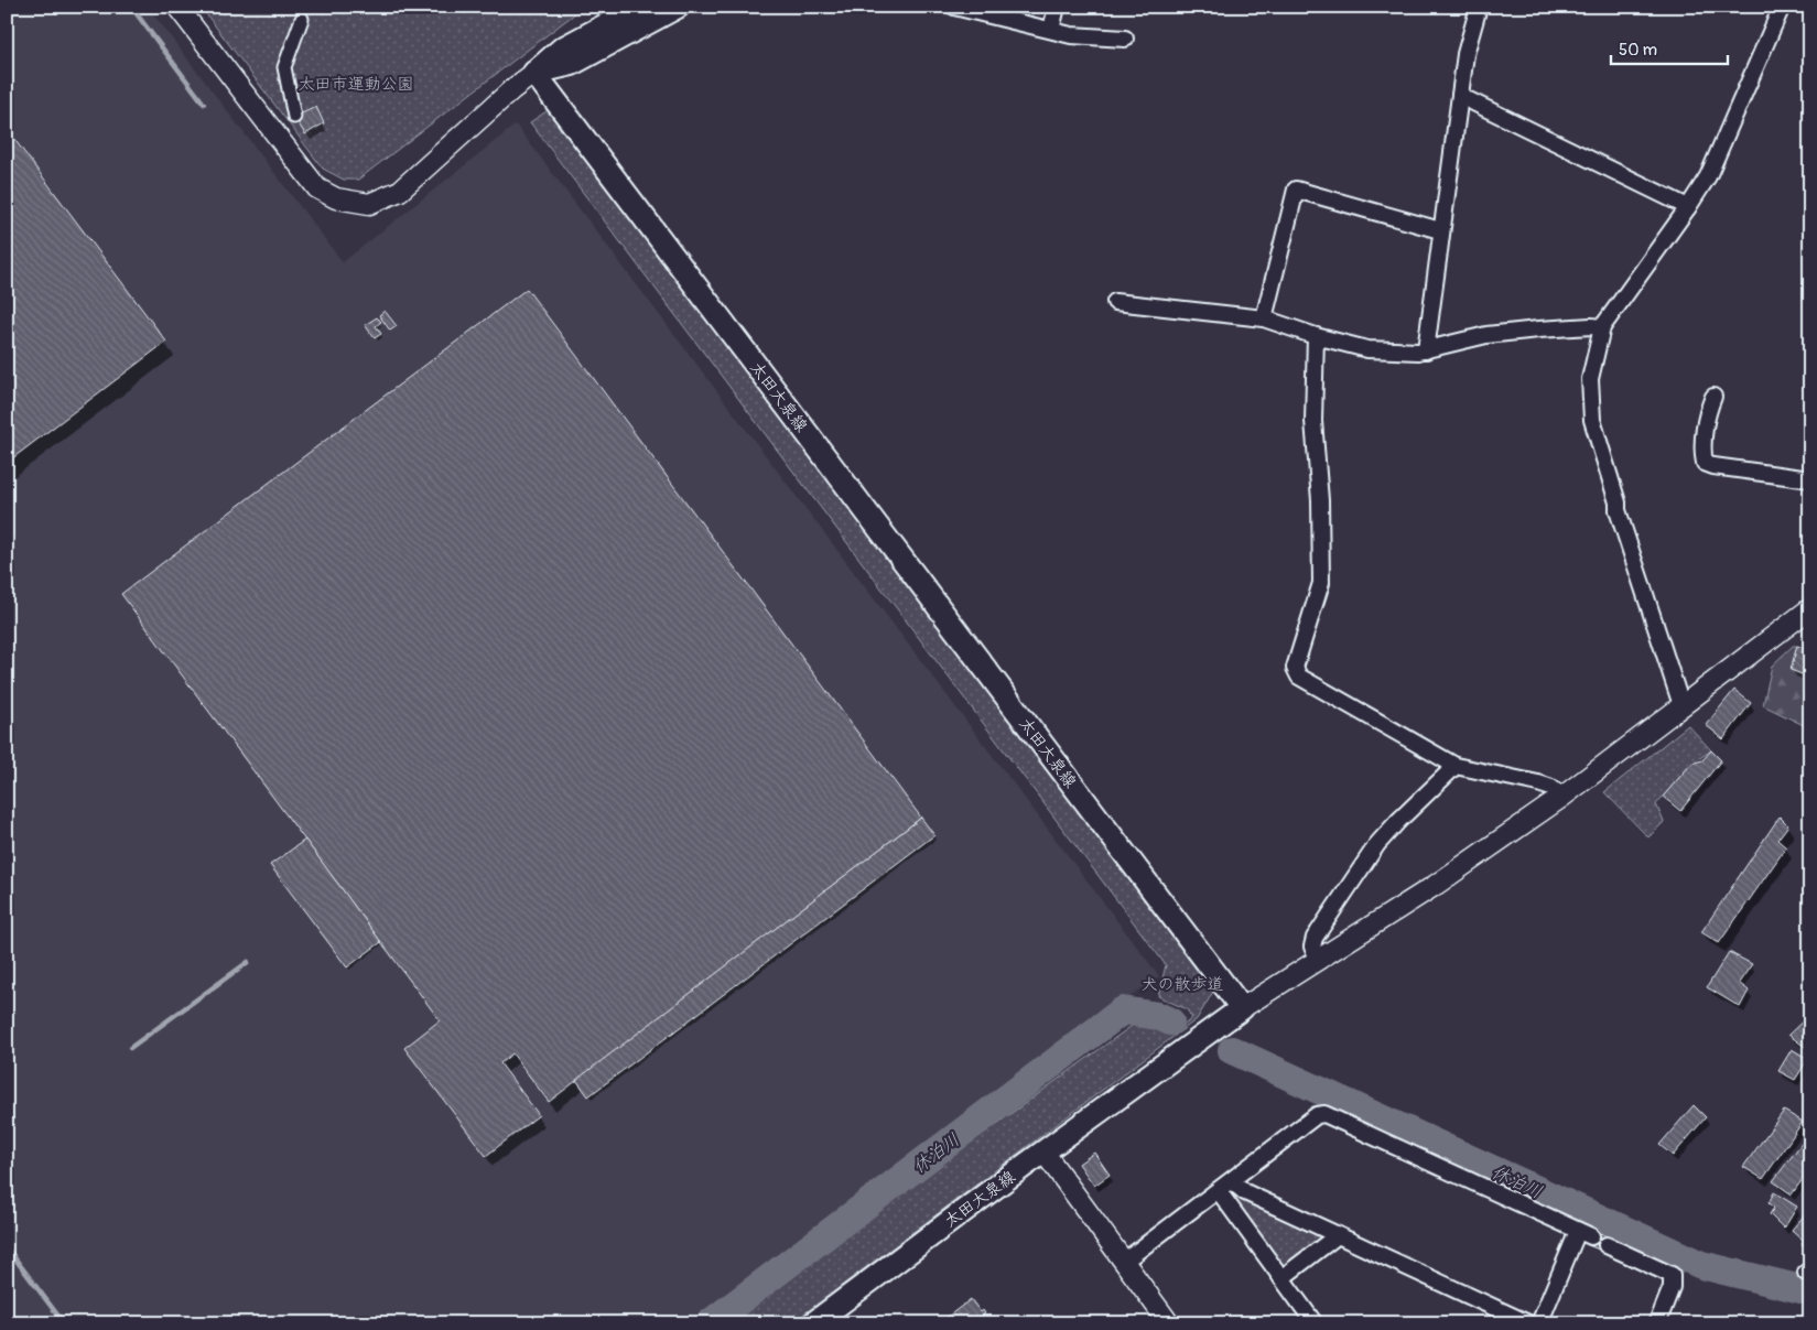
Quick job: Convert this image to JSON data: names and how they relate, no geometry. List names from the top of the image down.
{
  "streets": {
    "main road": ["太田大泉線"]
  },
  "water": ["休泊川"],
  "parks": ["太田市運動公園", "犬の散歩道"],
  "scale_bar": "50 m"
}
